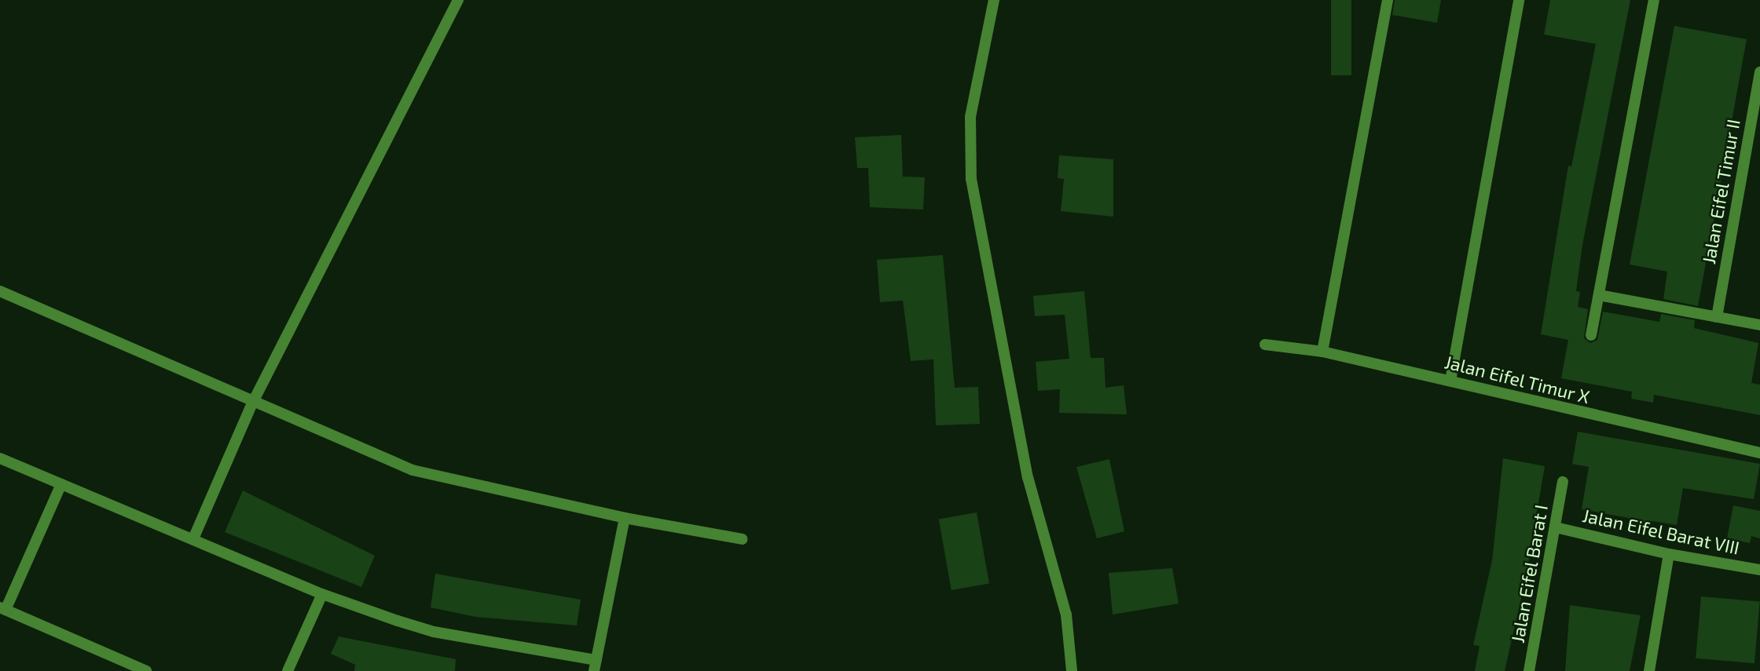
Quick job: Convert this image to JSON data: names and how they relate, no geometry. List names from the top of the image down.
{
  "streets": {
    "street": [
      "Jalan Eifel Timur II",
      "Jalan Eifel Timur X",
      "Jalan Eifel Barat VIII",
      "Jalan Eifel Barat I"
    ]
  },
  "crossings": [
    ["Jalan Eifel Barat VIII", "Jalan Eifel Barat I"]
  ]
}
